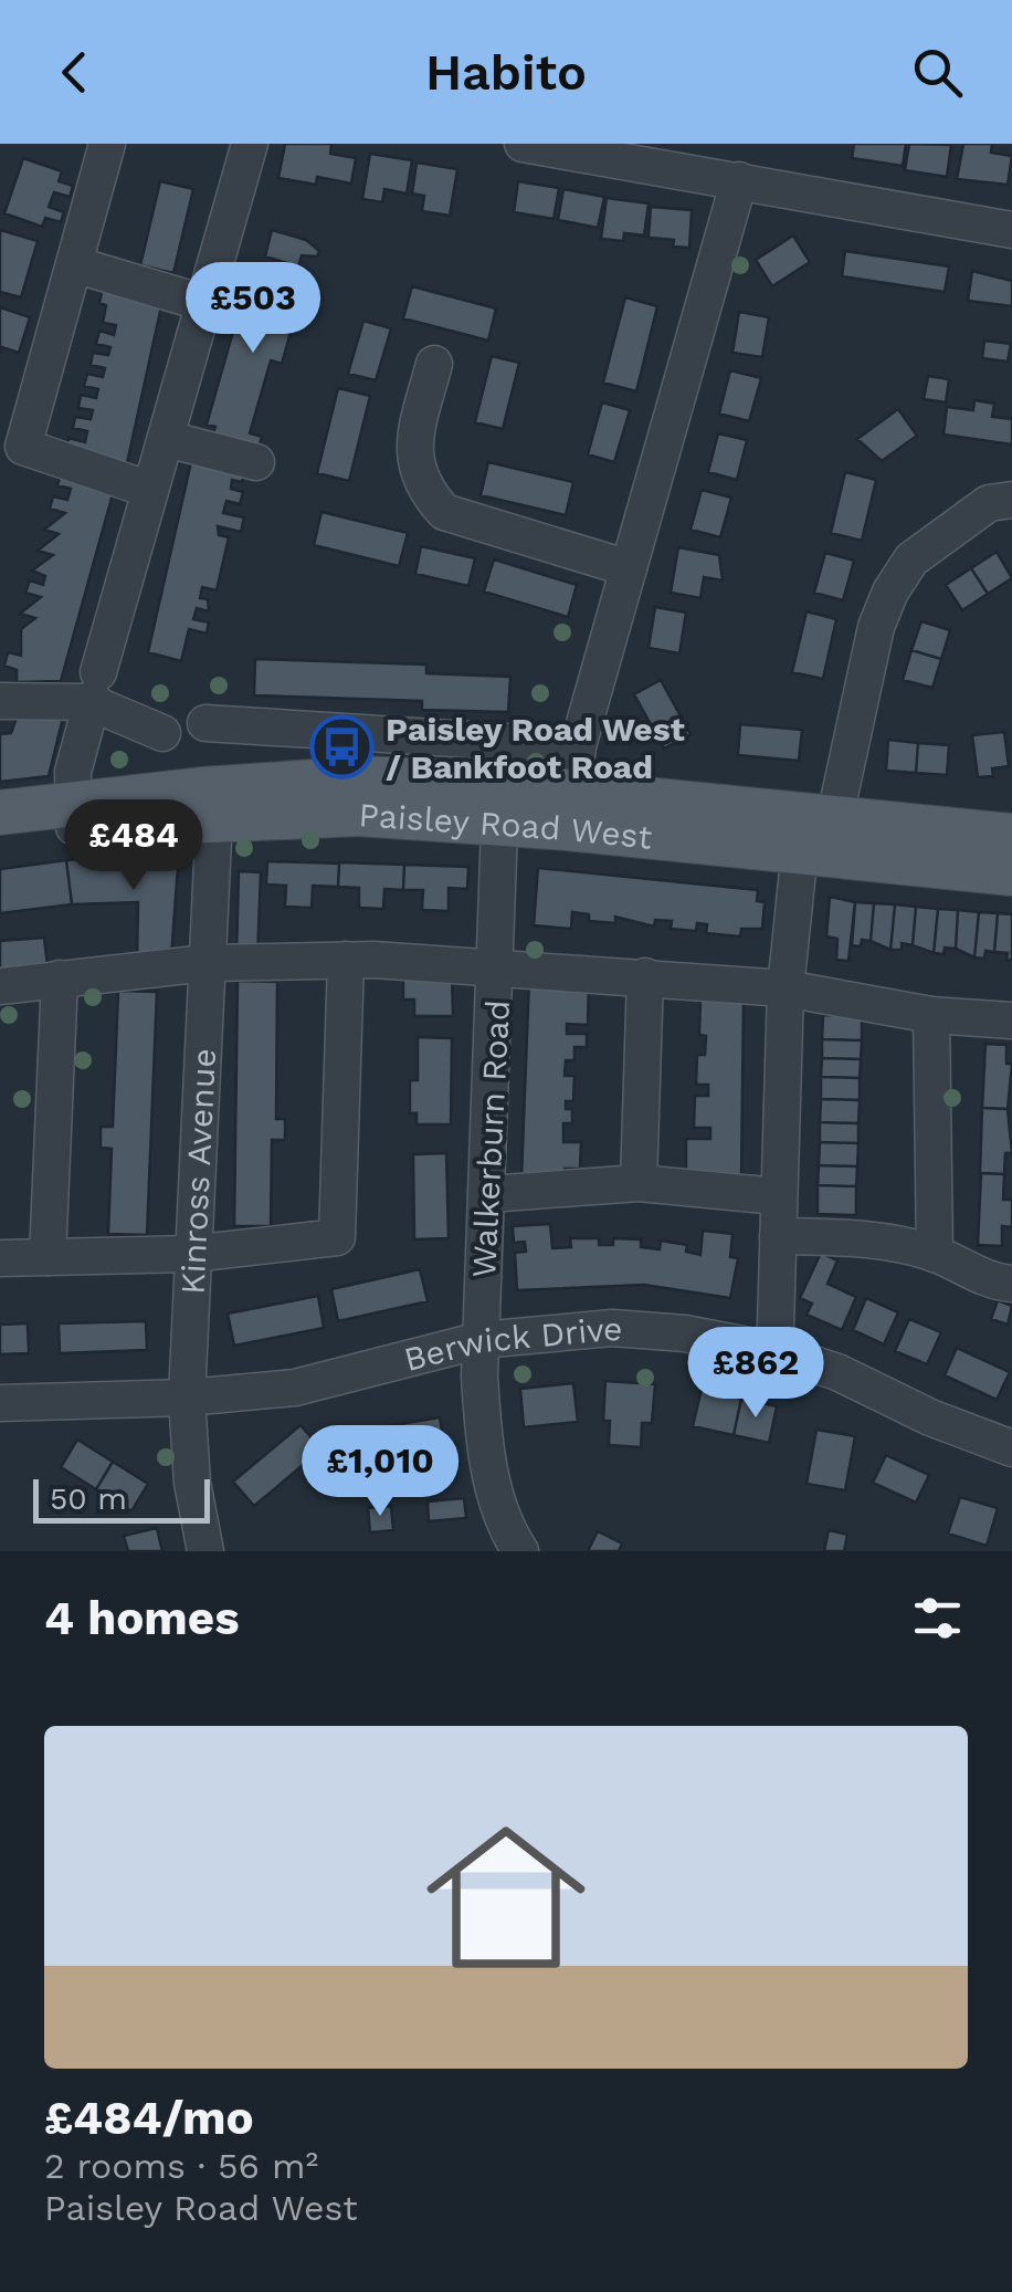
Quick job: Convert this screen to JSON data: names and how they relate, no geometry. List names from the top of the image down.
{
  "streets": {
    "main road": ["Paisley Road West"],
    "street": ["Walkerburn Road", "Kinross Avenue", "Berwick Drive"]
  },
  "crossings": [
    ["Paisley Road West", "Walkerburn Road"],
    ["Paisley Road West", "Kinross Avenue"],
    ["Walkerburn Road", "Berwick Drive"],
    ["Kinross Avenue", "Berwick Drive"]
  ],
  "places": {
    "bus stop": ["Paisley Road West / Bankfoot Road"]
  },
  "scale_bar": "50 m",
  "page": {
    "header": "Habito",
    "price": [
      "£503",
      "£484",
      "£862",
      "£1,010"
    ],
    "scale": "50 m",
    "heading": "4 homes",
    "list": [
      {
        "name": "£484/mo",
        "note": "2 rooms · 56 m² · Paisley Road West"
      }
    ]
  }
}
